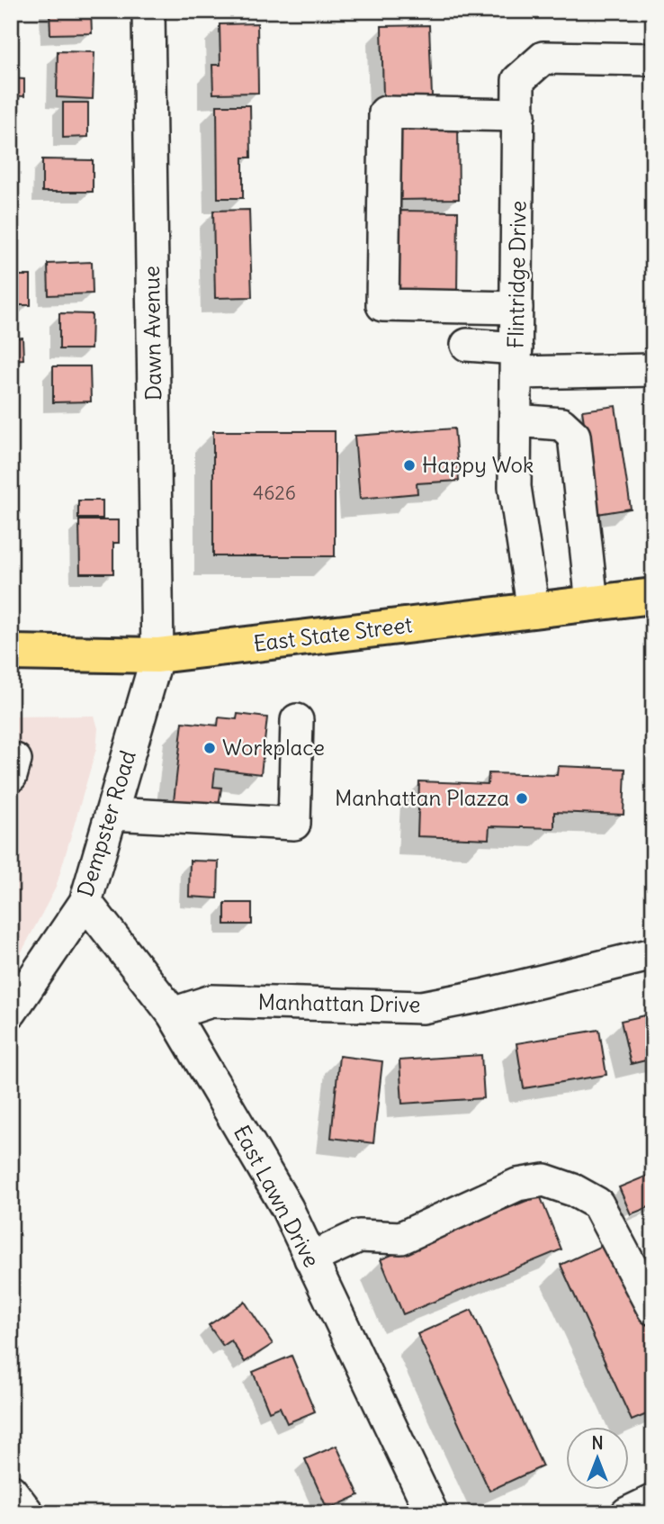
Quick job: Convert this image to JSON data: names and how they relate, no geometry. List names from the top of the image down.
{
  "streets": {
    "main road": ["East State Street"],
    "street": [
      "Flintridge Drive",
      "Dawn Avenue",
      "Dempster Road",
      "Manhattan Drive",
      "East Lawn Drive"
    ]
  },
  "crossings": [
    ["Flintridge Drive", "East State Street"],
    ["Dawn Avenue", "East State Street"],
    ["Dawn Avenue", "Dempster Road"],
    ["East State Street", "Dempster Road"],
    ["Dempster Road", "East Lawn Drive"],
    ["Manhattan Drive", "East Lawn Drive"]
  ],
  "places": ["Happy Wok", "Workplace", "Manhattan Plazza"],
  "house_numbers": ["4626"],
  "north": "top"
}
